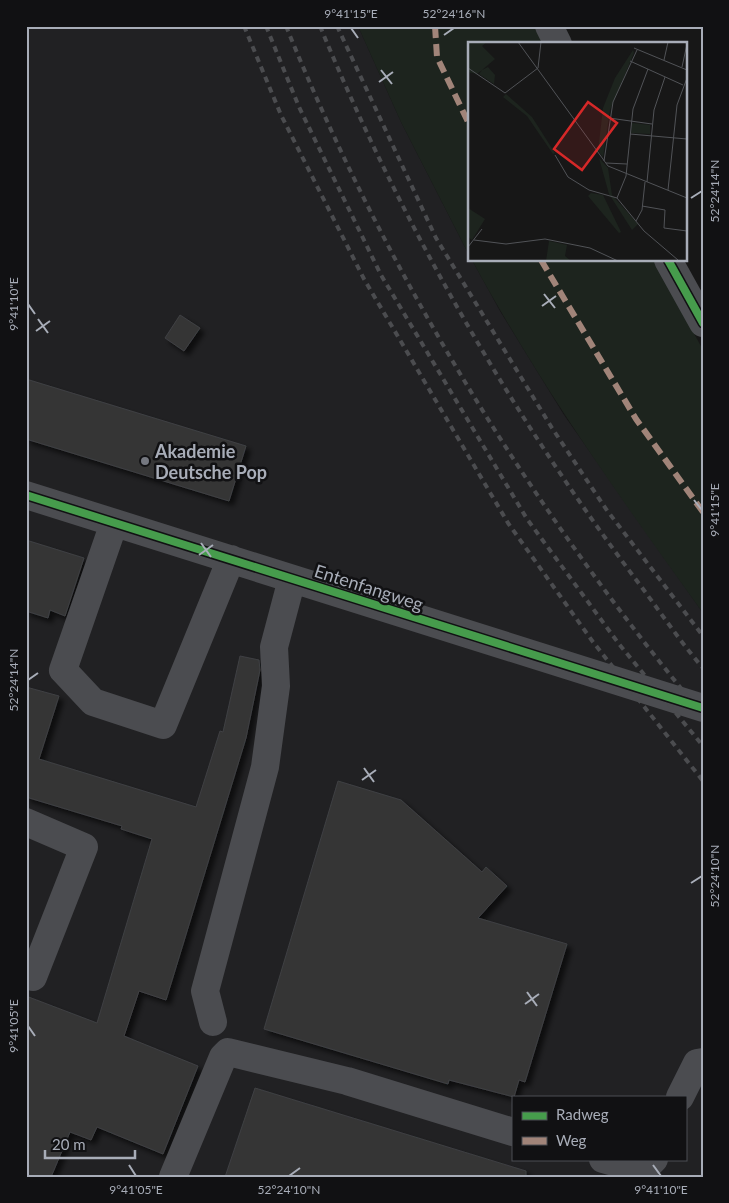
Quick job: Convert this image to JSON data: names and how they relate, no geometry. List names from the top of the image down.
{
  "streets": {
    "street": ["Entenfangweg"]
  },
  "places": ["Akademie Deutsche Pop"],
  "legend": ["Radweg", "Weg"],
  "scale_bar": "20 m",
  "coordinates": [
    "9°41'15\"E",
    "52°24'16\"N",
    "52°24'14\"N",
    "9°41'10\"E",
    "52°24'10\"N",
    "9°41'05\"E"
  ]
}
